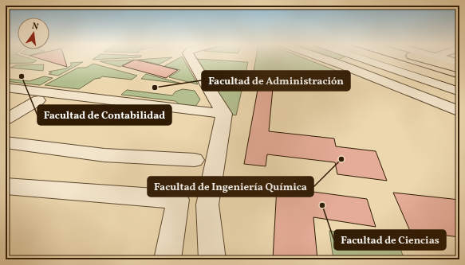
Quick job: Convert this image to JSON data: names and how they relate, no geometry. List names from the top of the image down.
{
  "places": [
    "Facultad de Contabilidad",
    "Facultad de Administración",
    "Facultad de Ingeniería Química",
    "Facultad de Ciencias"
  ],
  "north": "top"
}
